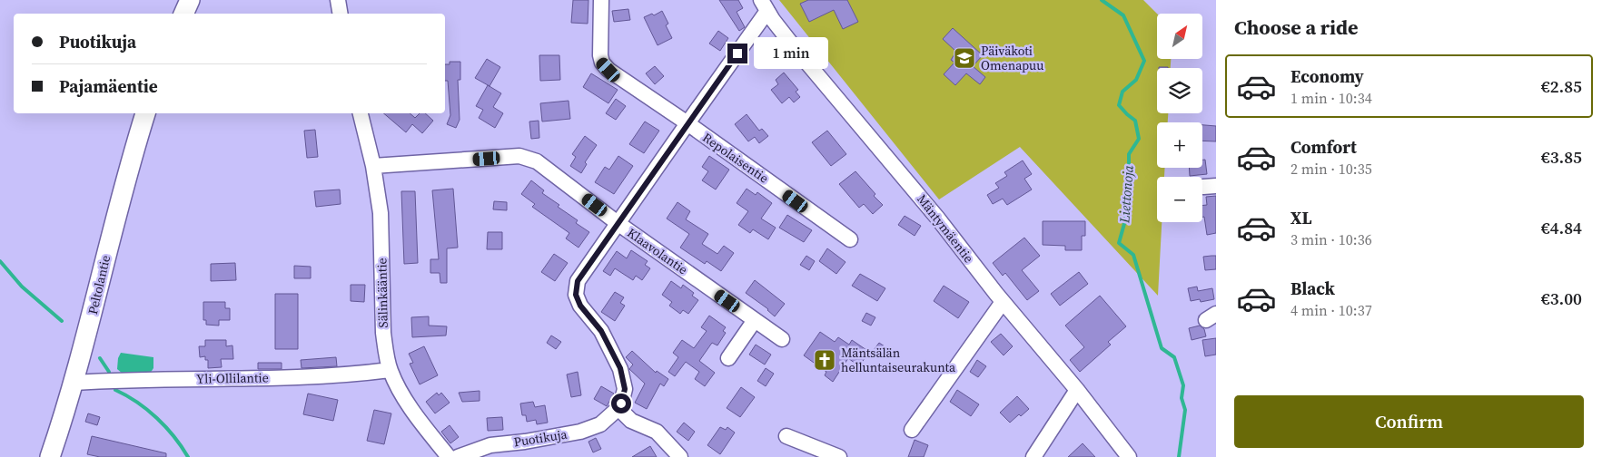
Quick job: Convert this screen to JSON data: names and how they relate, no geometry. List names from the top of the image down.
{
  "streets": {
    "main road": ["Peltolantie"],
    "street": [
      "Repolaisentie",
      "Mäntymäentie",
      "Klaavolantie",
      "Sälinkääntie",
      "Yli-Ollilantie",
      "Puotikuja"
    ]
  },
  "crossings": [
    ["Klaavolantie", "Sälinkääntie"],
    ["Peltolantie", "Yli-Ollilantie"],
    ["Sälinkääntie", "Yli-Ollilantie"]
  ],
  "water": ["Liettonoja"],
  "places": {
    "school or university": ["Päiväkoti Omenapuu"],
    "church": ["Mäntsälän helluntaiseurakunta"]
  },
  "north": "top right",
  "page": {
    "heading": "Choose a ride",
    "map_buttons": ["+", "−"],
    "banner": ["Puotikuja", "Pajamäentie"],
    "bubble": "1 min",
    "list": [
      {
        "name": "Economy",
        "note": "1 min · 10:34",
        "value": "€2.85"
      },
      {
        "name": "Comfort",
        "note": "2 min · 10:35",
        "value": "€3.85"
      },
      {
        "name": "XL",
        "note": "3 min · 10:36",
        "value": "€4.84"
      },
      {
        "name": "Black",
        "note": "4 min · 10:37",
        "value": "€3.00"
      }
    ],
    "buttons": "Confirm"
  }
}
